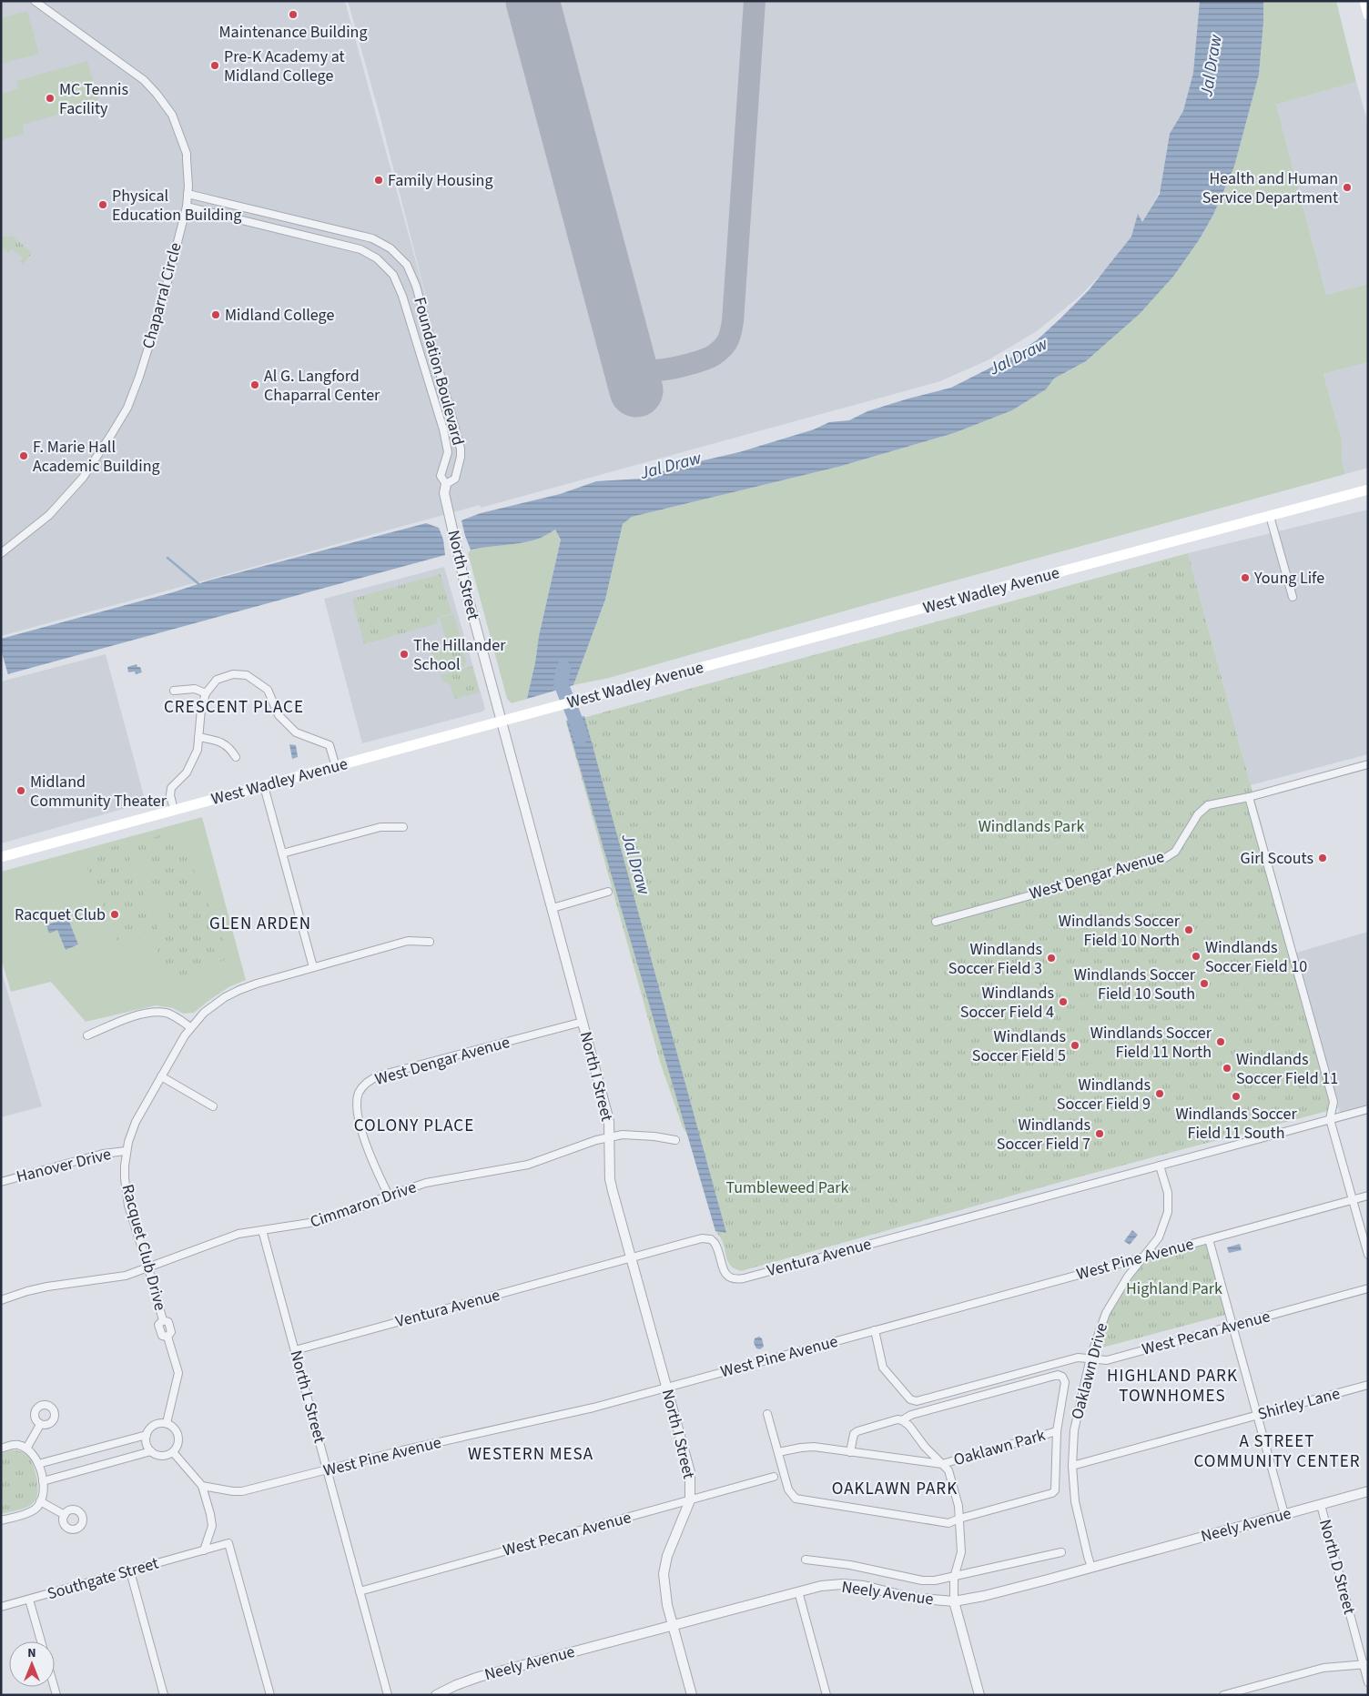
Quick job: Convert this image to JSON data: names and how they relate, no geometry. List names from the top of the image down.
{
  "streets": {
    "main road": ["West Wadley Avenue"],
    "street": [
      "Chaparral Circle",
      "Foundation Boulevard",
      "North I Street",
      "West Dengar Avenue",
      "Hanover Drive",
      "Cimmaron Drive",
      "Racquet Club Drive",
      "Ventura Avenue",
      "West Pine Avenue",
      "West Pecan Avenue",
      "Oaklawn Drive",
      "North L Street",
      "Shirley Lane",
      "Oaklawn Park",
      "Neely Avenue",
      "North D Street",
      "Southgate Street"
    ]
  },
  "crossings": [
    ["Chaparral Circle", "Foundation Boulevard"],
    ["Foundation Boulevard", "North I Street"],
    ["North I Street", "West Wadley Avenue"],
    ["North I Street", "West Dengar Avenue"],
    ["North I Street", "Cimmaron Drive"],
    ["North I Street", "Ventura Avenue"],
    ["North I Street", "West Pine Avenue"],
    ["North I Street", "West Pecan Avenue"],
    ["North I Street", "Neely Avenue"],
    ["West Dengar Avenue", "Cimmaron Drive"],
    ["Hanover Drive", "Racquet Club Drive"],
    ["Cimmaron Drive", "Racquet Club Drive"],
    ["Cimmaron Drive", "North L Street"],
    ["Ventura Avenue", "Oaklawn Drive"],
    ["Ventura Avenue", "North L Street"],
    ["West Pine Avenue", "West Pecan Avenue"],
    ["West Pine Avenue", "Oaklawn Drive"],
    ["West Pine Avenue", "North L Street"],
    ["West Pecan Avenue", "Oaklawn Drive"],
    ["West Pecan Avenue", "North L Street"],
    ["Oaklawn Drive", "Shirley Lane"],
    ["Oaklawn Drive", "Neely Avenue"],
    ["Oaklawn Park", "Neely Avenue"],
    ["Neely Avenue", "North D Street"]
  ],
  "districts": [
    "CRESCENT PLACE",
    "GLEN ARDEN",
    "COLONY PLACE",
    "HIGHLAND PARK TOWNHOMES",
    "A STREET COMMUNITY CENTER",
    "WESTERN MESA",
    "OAKLAWN PARK"
  ],
  "water": ["Jal Draw"],
  "parks": ["Windlands Park", "Tumbleweed Park", "Highland Park"],
  "places": [
    "Maintenance Building",
    "Pre-K Academy at Midland College",
    "MC Tennis Facility",
    "Family Housing",
    "Health and Human Service Department",
    "Physical Education Building",
    "Midland College",
    "Al G. Langford Chaparral Center",
    "F. Marie Hall Academic Building",
    "Young Life",
    "The Hillander School",
    "Midland Community Theater",
    "Girl Scouts",
    "Racquet Club",
    "Windlands Soccer Field 10 North",
    "Windlands Soccer Field 10",
    "Windlands Soccer Field 3",
    "Windlands Soccer Field 10 South",
    "Windlands Soccer Field 4",
    "Windlands Soccer Field 11 North",
    "Windlands Soccer Field 5",
    "Windlands Soccer Field 11",
    "Windlands Soccer Field 9",
    "Windlands Soccer Field 11 South",
    "Windlands Soccer Field 7"
  ],
  "north": "top"
}
